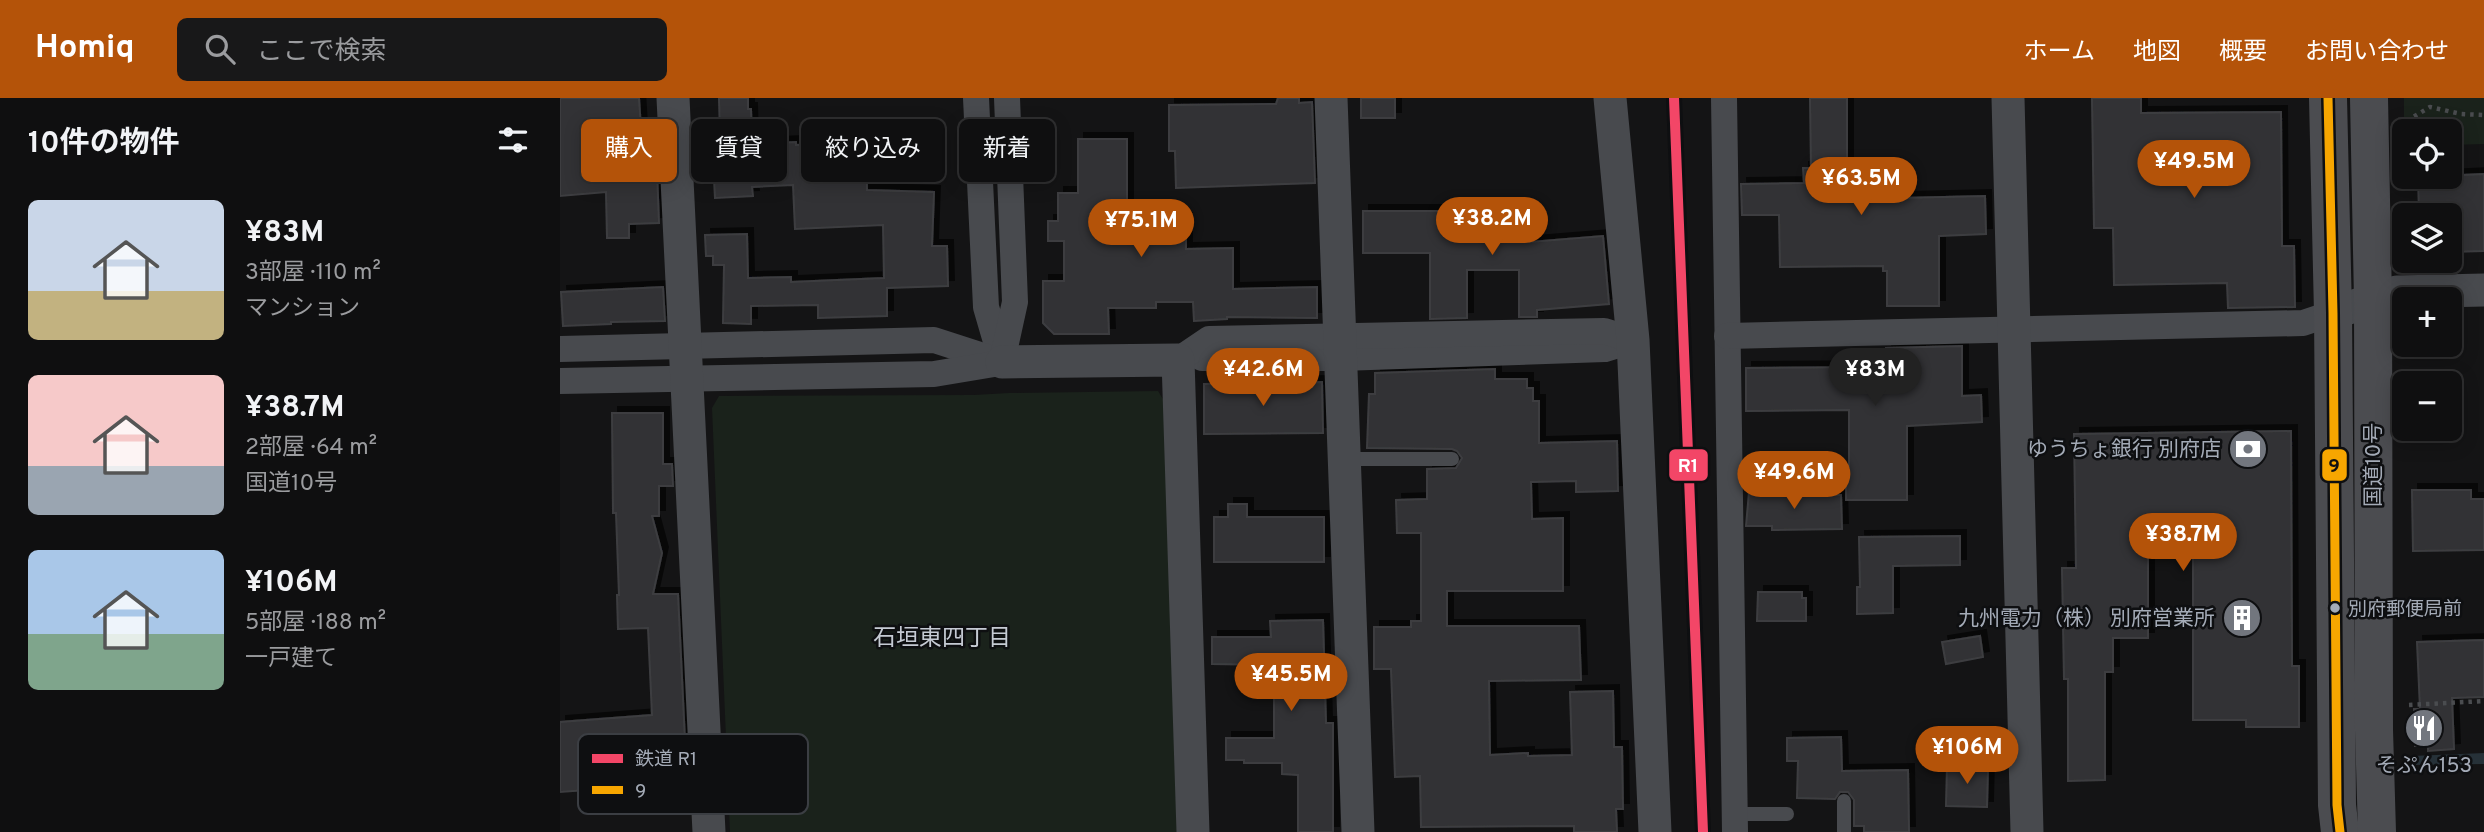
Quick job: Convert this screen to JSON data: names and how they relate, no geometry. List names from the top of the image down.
{
  "streets": {
    "highway": ["国道10号"]
  },
  "districts": ["石垣東四丁目"],
  "places": {
    "bank": ["ゆうちょ銀行 別府店"],
    "other": ["別府郵便局前"],
    "building": ["九州電力（株） 別府営業所"],
    "restaurant": ["そぷん153"]
  },
  "lines": ["rail line R1", "transit line 9"],
  "legend": ["鉄道 R1", "9"],
  "page": {
    "header": "Homiq",
    "search": "ここで検索",
    "nav": [
      "ホーム",
      "地図",
      "概要",
      "お問い合わせ"
    ],
    "heading": "10件の物件",
    "map_buttons": ["+", "−"],
    "chip": [
      "購入",
      "賃貸",
      "絞り込み",
      "新着"
    ],
    "price": [
      "¥49.5M",
      "¥63.5M",
      "¥38.2M",
      "¥75.1M",
      "¥42.6M",
      "¥83M",
      "¥49.6M",
      "¥38.7M",
      "¥45.5M",
      "¥106M"
    ],
    "list": [
      {
        "name": "¥83M",
        "note": "3部屋 · 110 m² · マンション"
      },
      {
        "name": "¥38.7M",
        "note": "2部屋 · 64 m² · 国道10号"
      },
      {
        "name": "¥106M",
        "note": "5部屋 · 188 m² · 一戸建て"
      }
    ]
  }
}
